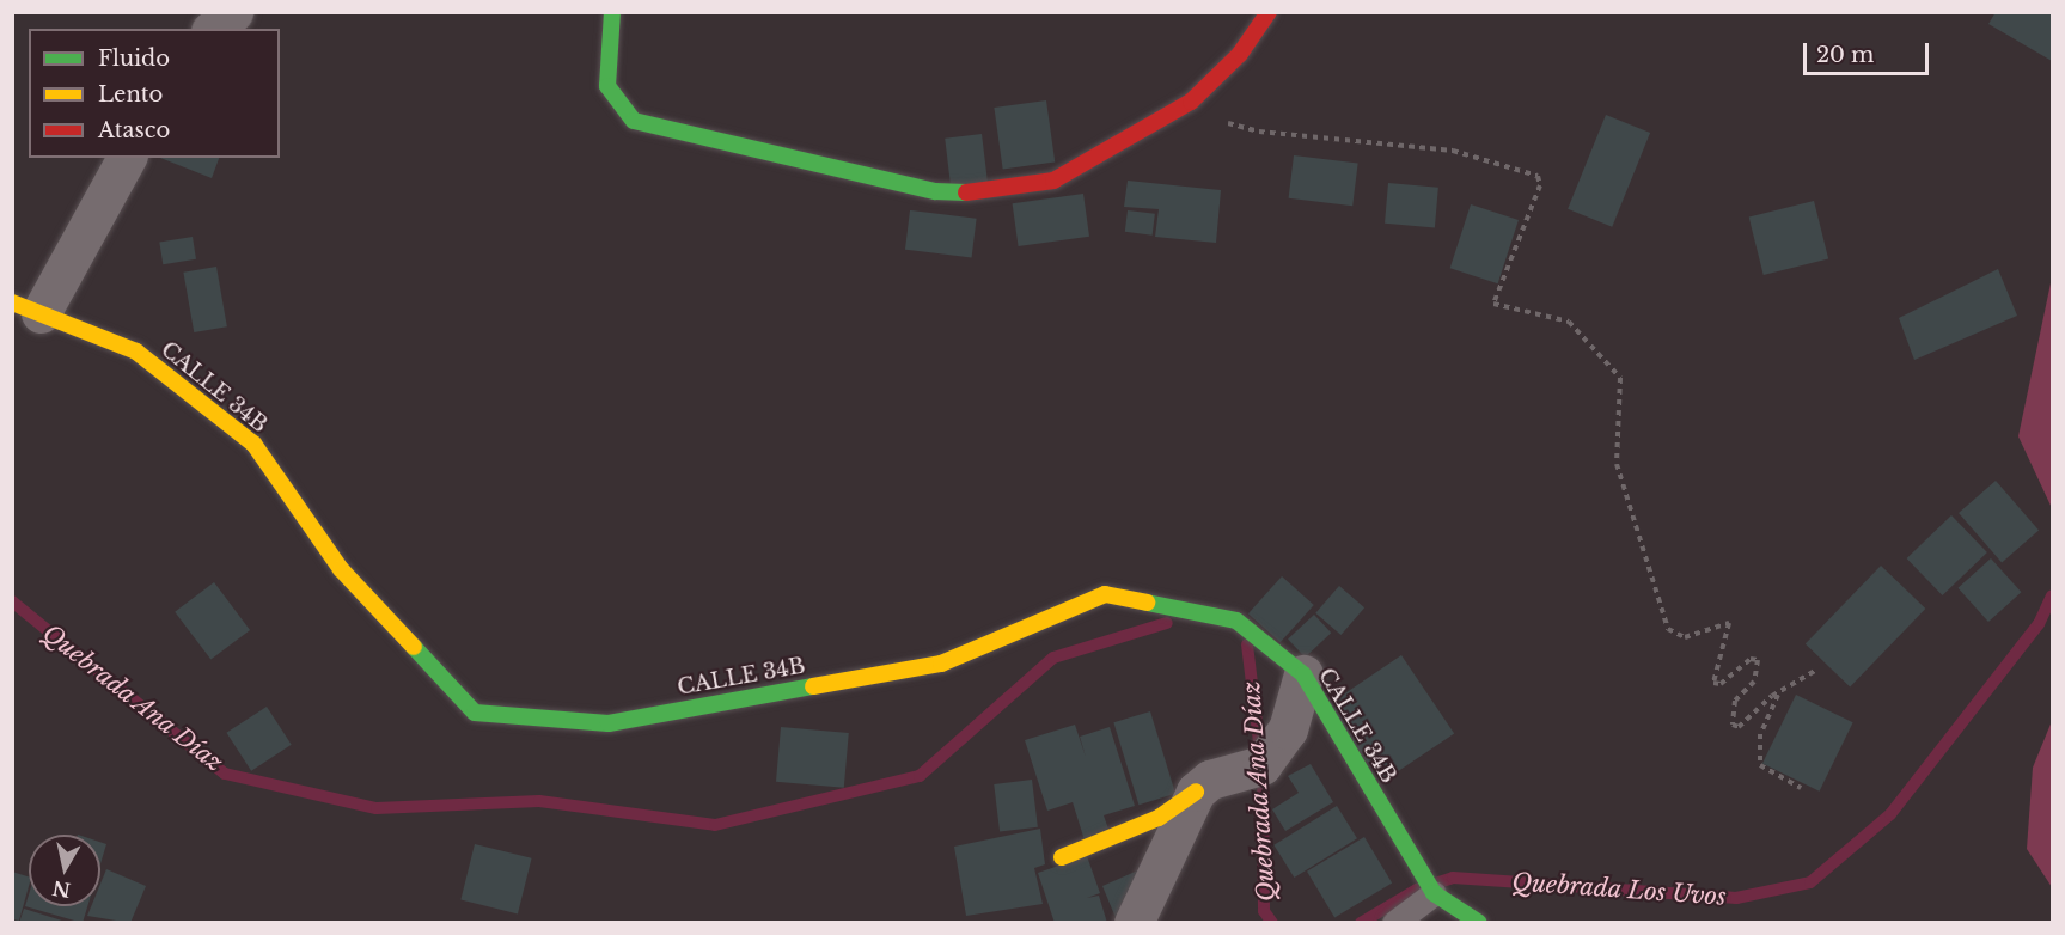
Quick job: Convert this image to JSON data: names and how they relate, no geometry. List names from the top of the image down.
{
  "streets": {
    "street": ["CALLE 34B"]
  },
  "water": ["Quebrada Ana Díaz", "Quebrada Los Uvos"],
  "legend": ["Fluido", "Lento", "Atasco"],
  "scale_bar": "20 m",
  "north": "bottom"
}
